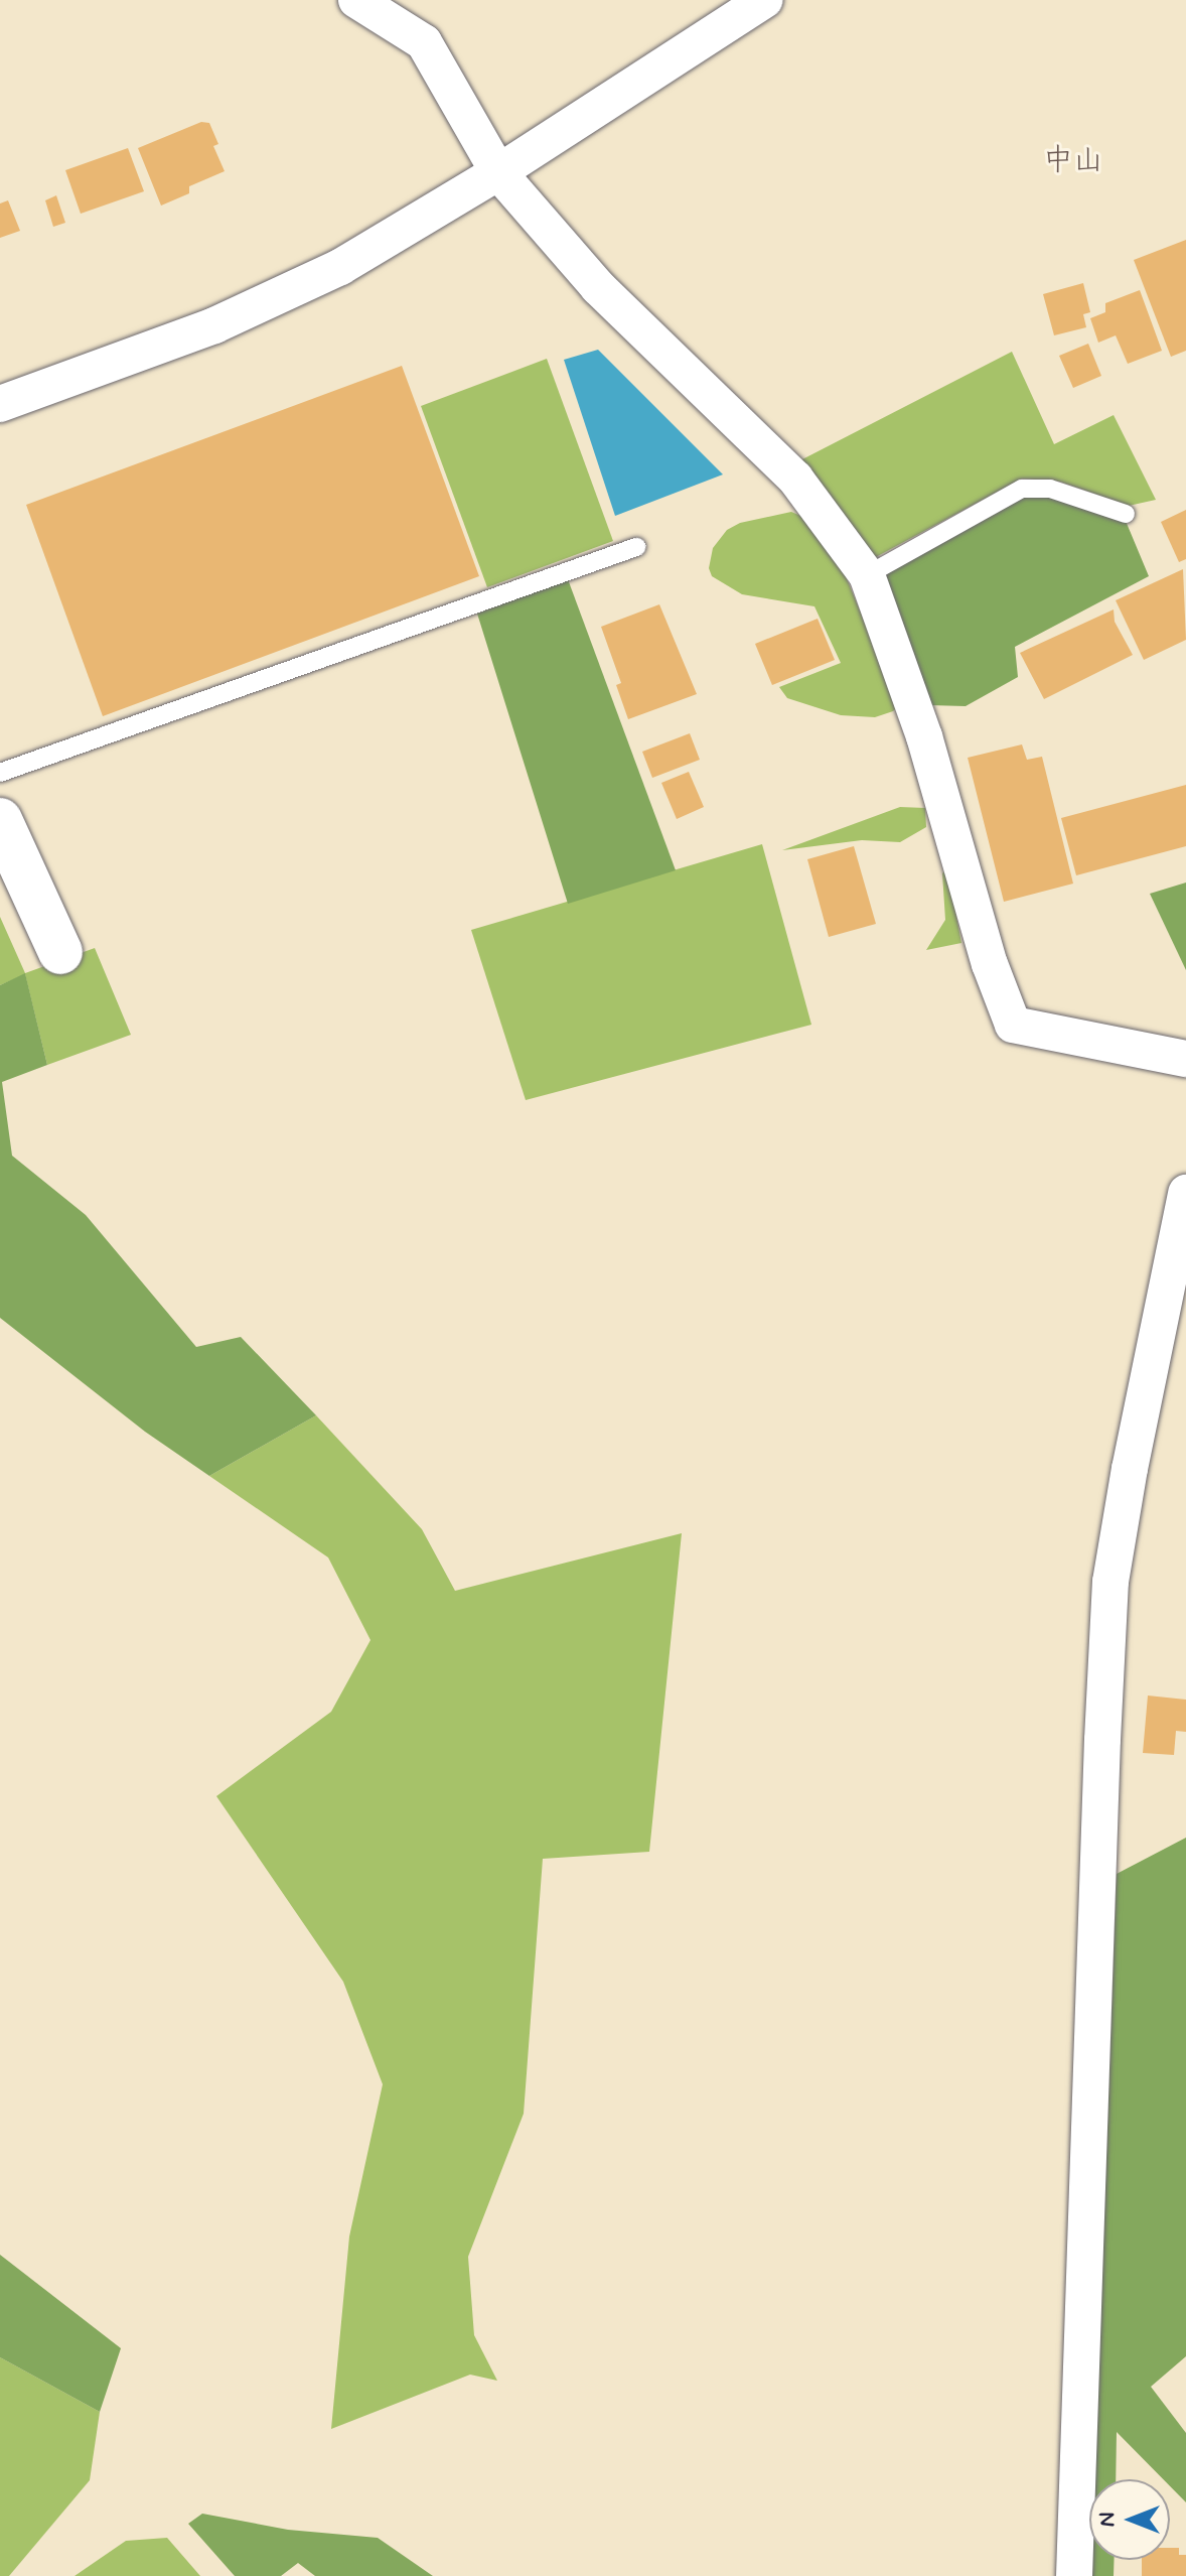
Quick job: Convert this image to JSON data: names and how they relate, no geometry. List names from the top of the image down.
{
  "districts": ["中山"],
  "north": "left"
}
